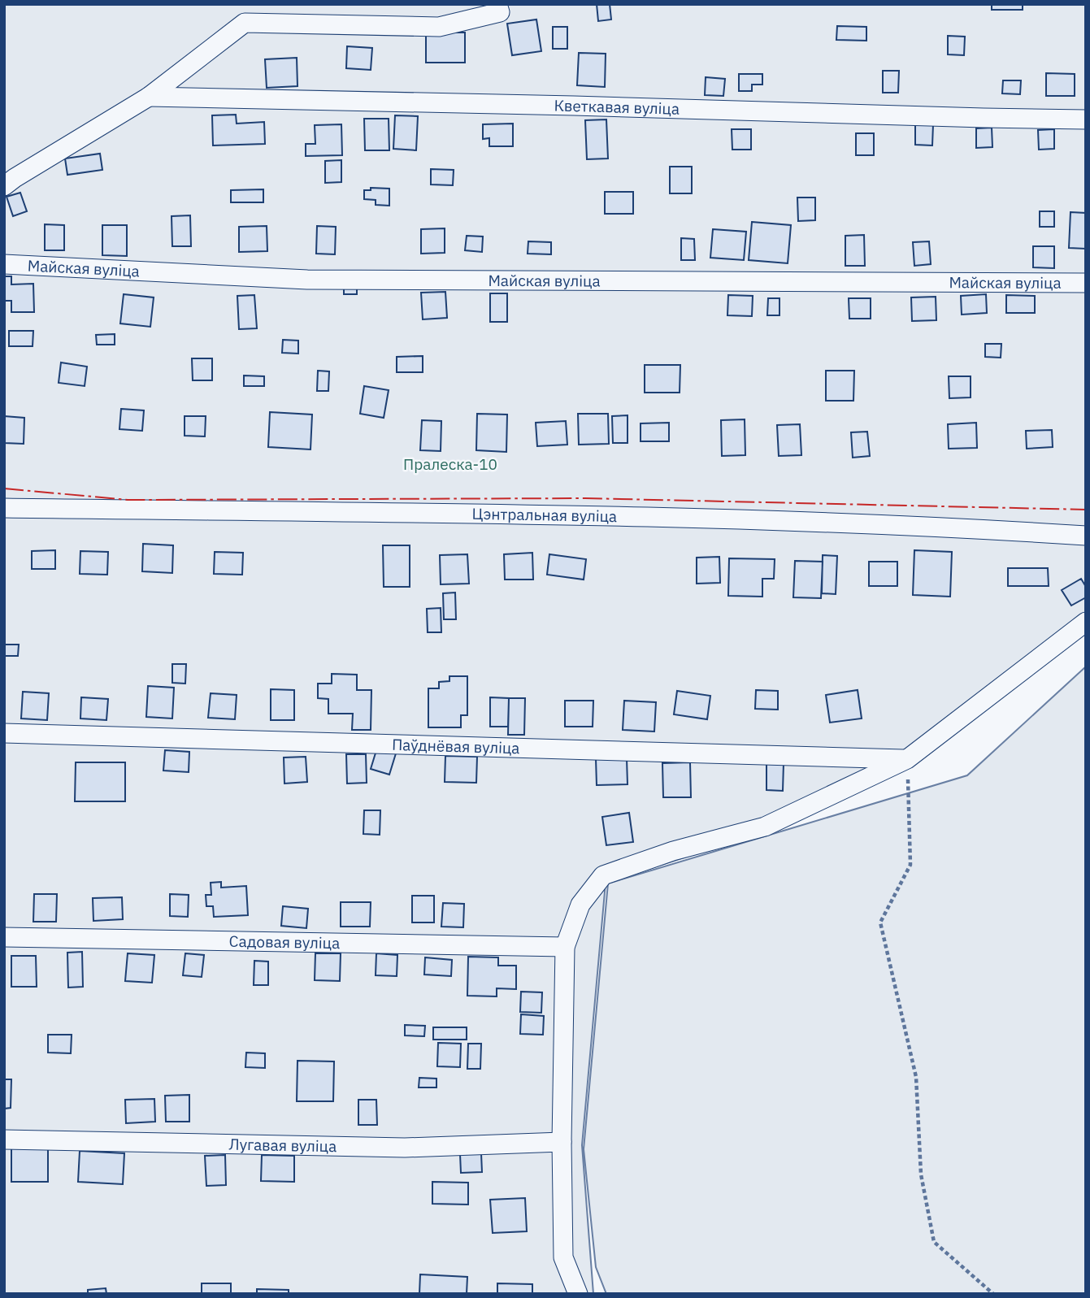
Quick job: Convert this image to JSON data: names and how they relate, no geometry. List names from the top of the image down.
{
  "streets": {
    "street": [
      "Кветкавая вуліца",
      "Майская вуліца",
      "Цэнтральная вуліца",
      "Паўднёвая вуліца",
      "Садовая вуліца",
      "Лугавая вуліца"
    ]
  },
  "parks": ["Пралеска-10"]
}
